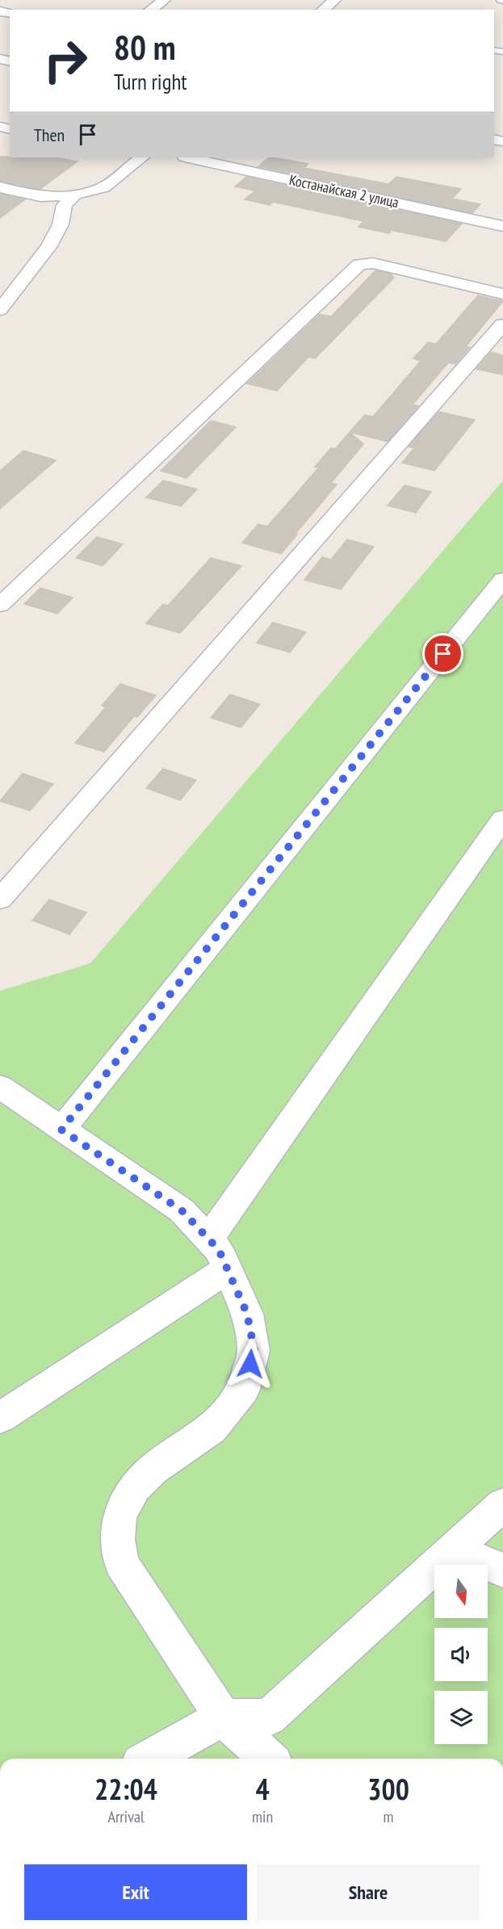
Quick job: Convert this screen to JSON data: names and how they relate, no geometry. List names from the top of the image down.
{
  "streets": {
    "street": ["Костанайская 2 улица"]
  },
  "north": "bottom",
  "page": {
    "turn": ["80 m", "Turn right"],
    "then": "Then",
    "eta": [
      "22:04",
      "Arrival",
      "4",
      "min",
      "300",
      "m"
    ],
    "buttons": ["Exit", "Share"]
  }
}
